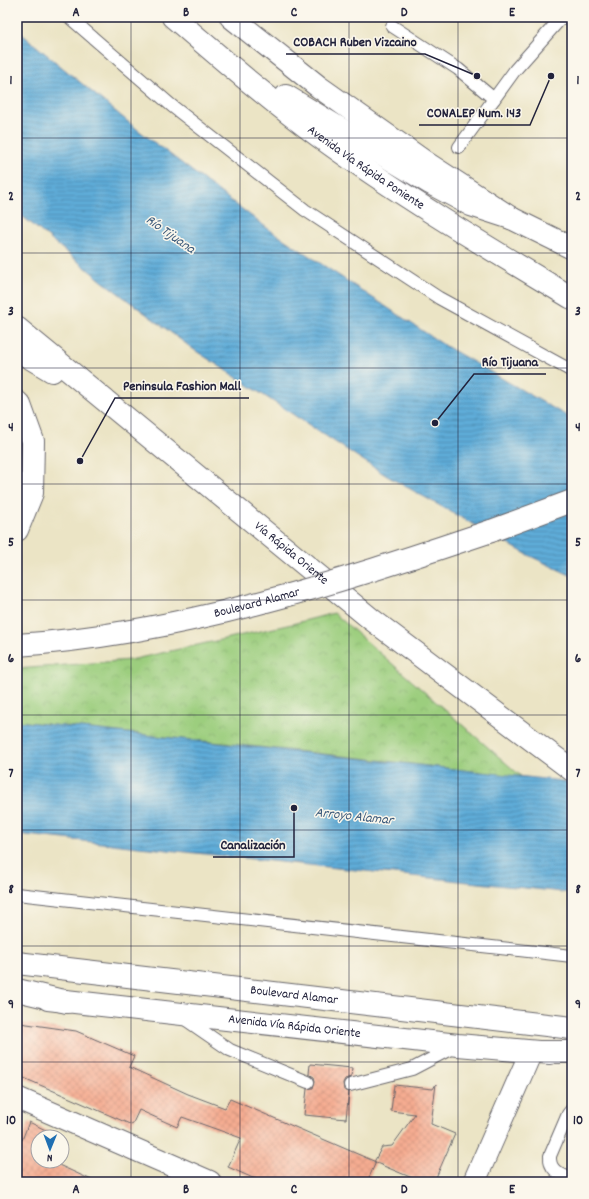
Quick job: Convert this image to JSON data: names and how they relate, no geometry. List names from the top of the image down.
{
  "streets": {
    "main road": [
      "Avenida Vía Rápida Poniente",
      "Vía Rápida Oriente",
      "Boulevard Alamar",
      "Avenida Vía Rápida Oriente"
    ]
  },
  "water": ["Río Tijuana", "Arroyo Alamar"],
  "places": [
    "COBACH Ruben Vizcaino",
    "CONALEP Num. 143",
    "Río Tijuana",
    "Peninsula Fashion Mall",
    "Canalización"
  ],
  "north": "bottom",
  "grid": {
    "columns": [
      "A",
      "B",
      "C",
      "D",
      "E"
    ],
    "rows": [
      "1",
      "2",
      "3",
      "4",
      "5",
      "6",
      "7",
      "8",
      "9",
      "10"
    ]
  }
}
